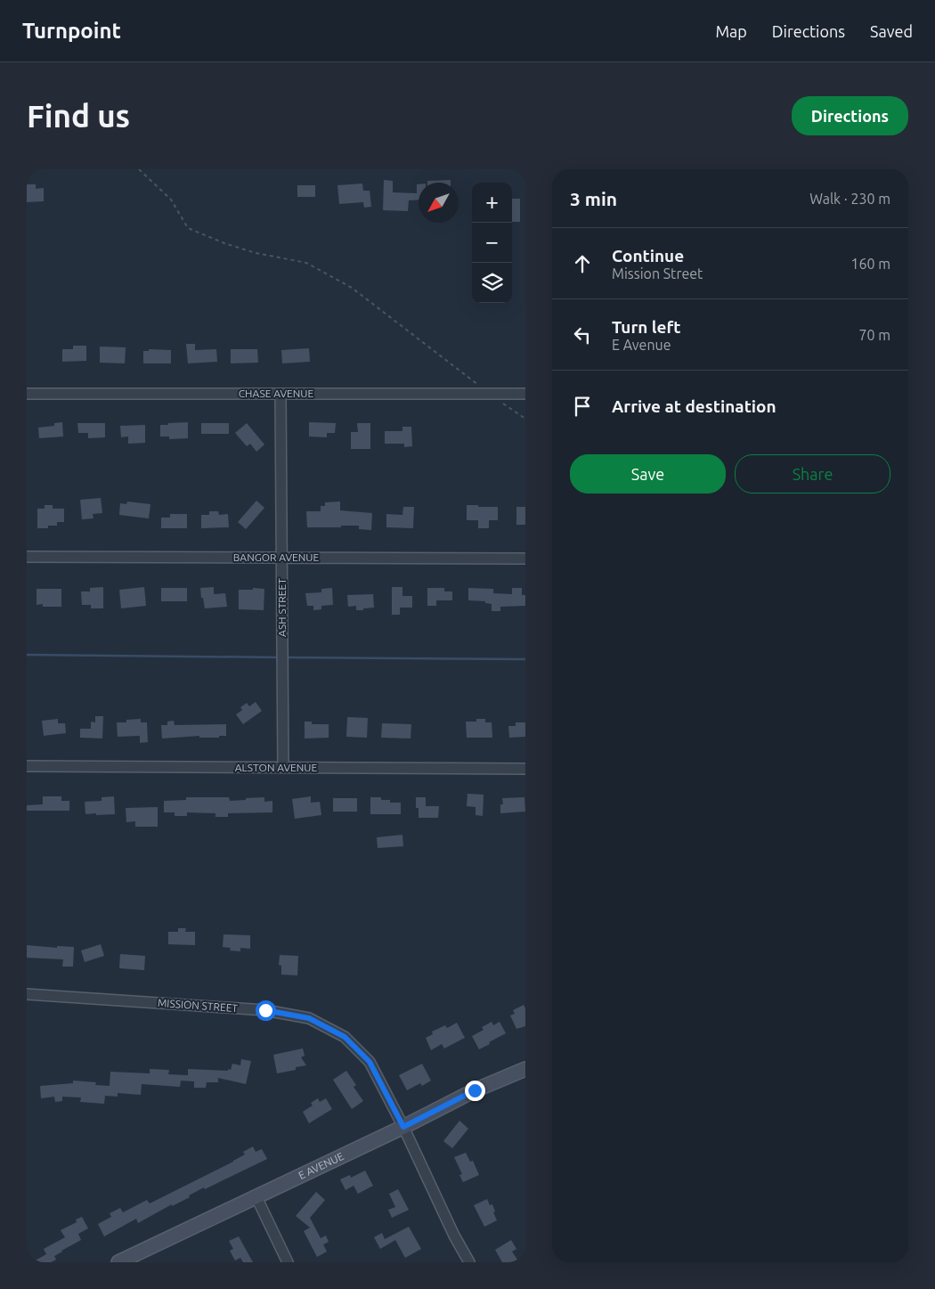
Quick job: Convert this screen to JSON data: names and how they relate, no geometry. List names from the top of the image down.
{
  "streets": {
    "street": [
      "CHASE AVENUE",
      "BANGOR AVENUE",
      "ASH STREET",
      "ALSTON AVENUE",
      "MISSION STREET",
      "E AVENUE"
    ]
  },
  "crossings": [
    ["CHASE AVENUE", "ASH STREET"],
    ["BANGOR AVENUE", "ASH STREET"],
    ["ASH STREET", "ALSTON AVENUE"],
    ["MISSION STREET", "E AVENUE"]
  ],
  "north": "bottom left",
  "page": {
    "header": "Turnpoint",
    "nav": ["Map", "Directions", "Saved"],
    "buttons": [
      "Directions",
      ["Save", "Share"]
    ],
    "title": "Find us",
    "heading": ["3 min", "Walk · 230 m"],
    "map_buttons": ["+", "−"],
    "list": [
      ["Continue", "Mission Street", "160 m"],
      ["Turn left", "E Avenue", "70 m"],
      "Arrive at destination"
    ]
  }
}
